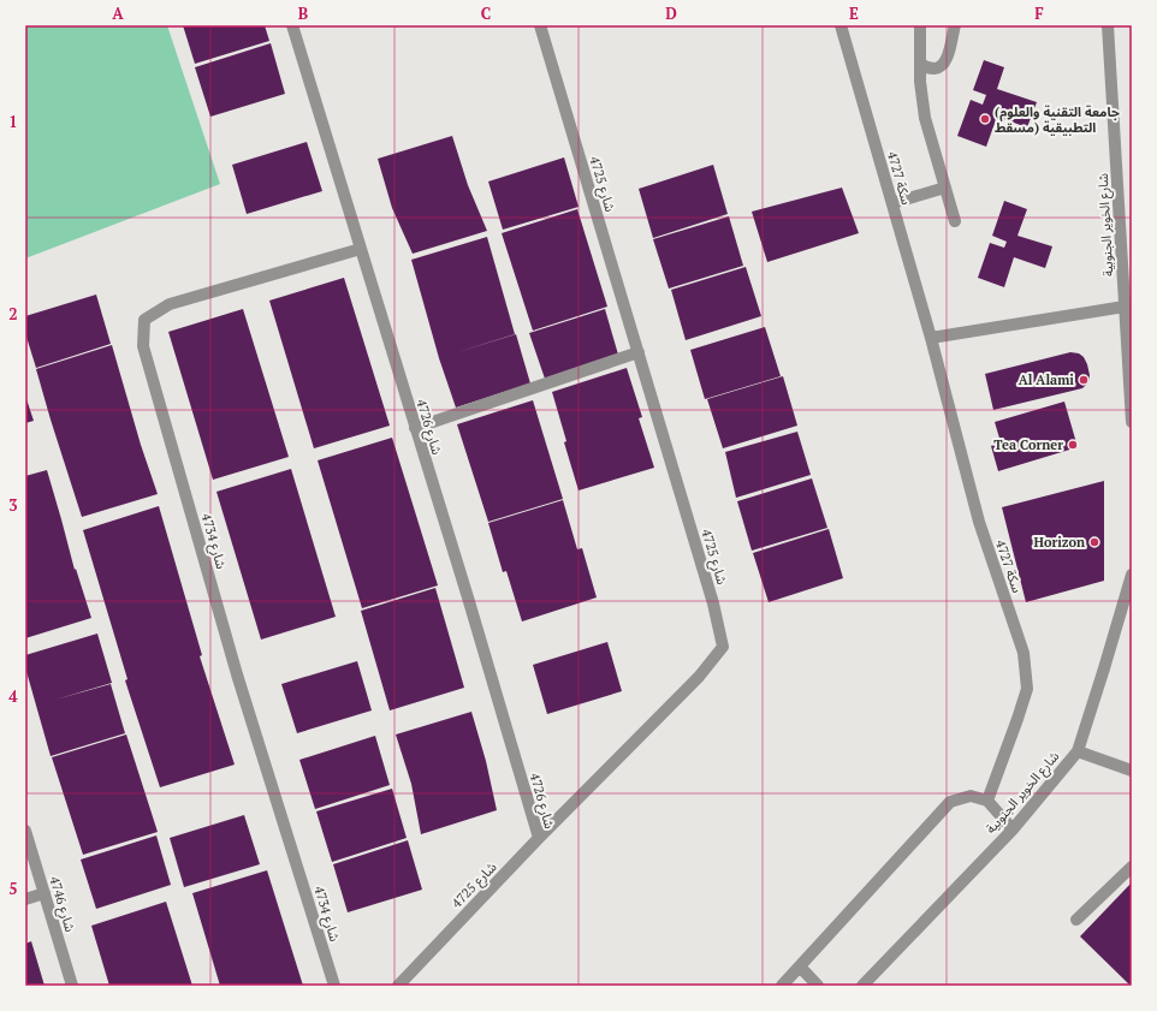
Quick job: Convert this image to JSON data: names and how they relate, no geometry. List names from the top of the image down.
{
  "streets": {
    "street": [
      "سكة 4727",
      "4725 شارع",
      "شارع الخوير الجنوبية",
      "4726 شارع",
      "4734 شارع",
      "4746 شارع"
    ]
  },
  "crossings": [
    ["4725 شارع", "4726 شارع"],
    ["4726 شارع", "4734 شارع"]
  ],
  "places": [
    "(جامعة التقنية والعلوم التطبيقية (مسقط",
    "Al Alami",
    "Tea Corner",
    "Horizon"
  ],
  "grid": {
    "columns": [
      "A",
      "B",
      "C",
      "D",
      "E",
      "F"
    ],
    "rows": [
      "1",
      "2",
      "3",
      "4",
      "5"
    ]
  }
}
